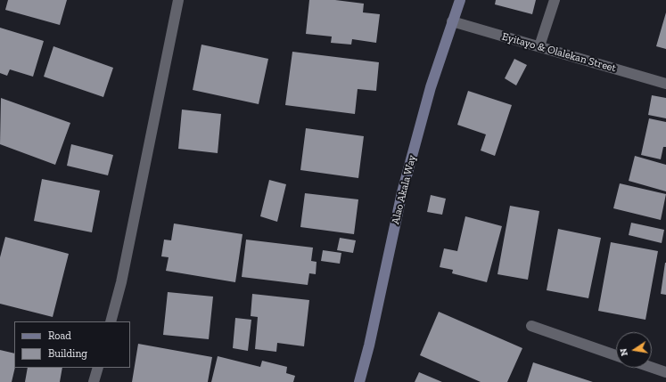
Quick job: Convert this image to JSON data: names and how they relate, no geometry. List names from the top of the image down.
{
  "streets": {
    "street": ["Eyitayo & Olalekan Street", "Alao Akala Way"]
  },
  "crossings": [
    ["Eyitayo & Olalekan Street", "Alao Akala Way"]
  ],
  "legend": ["Road", "Building"],
  "north": "left"
}
